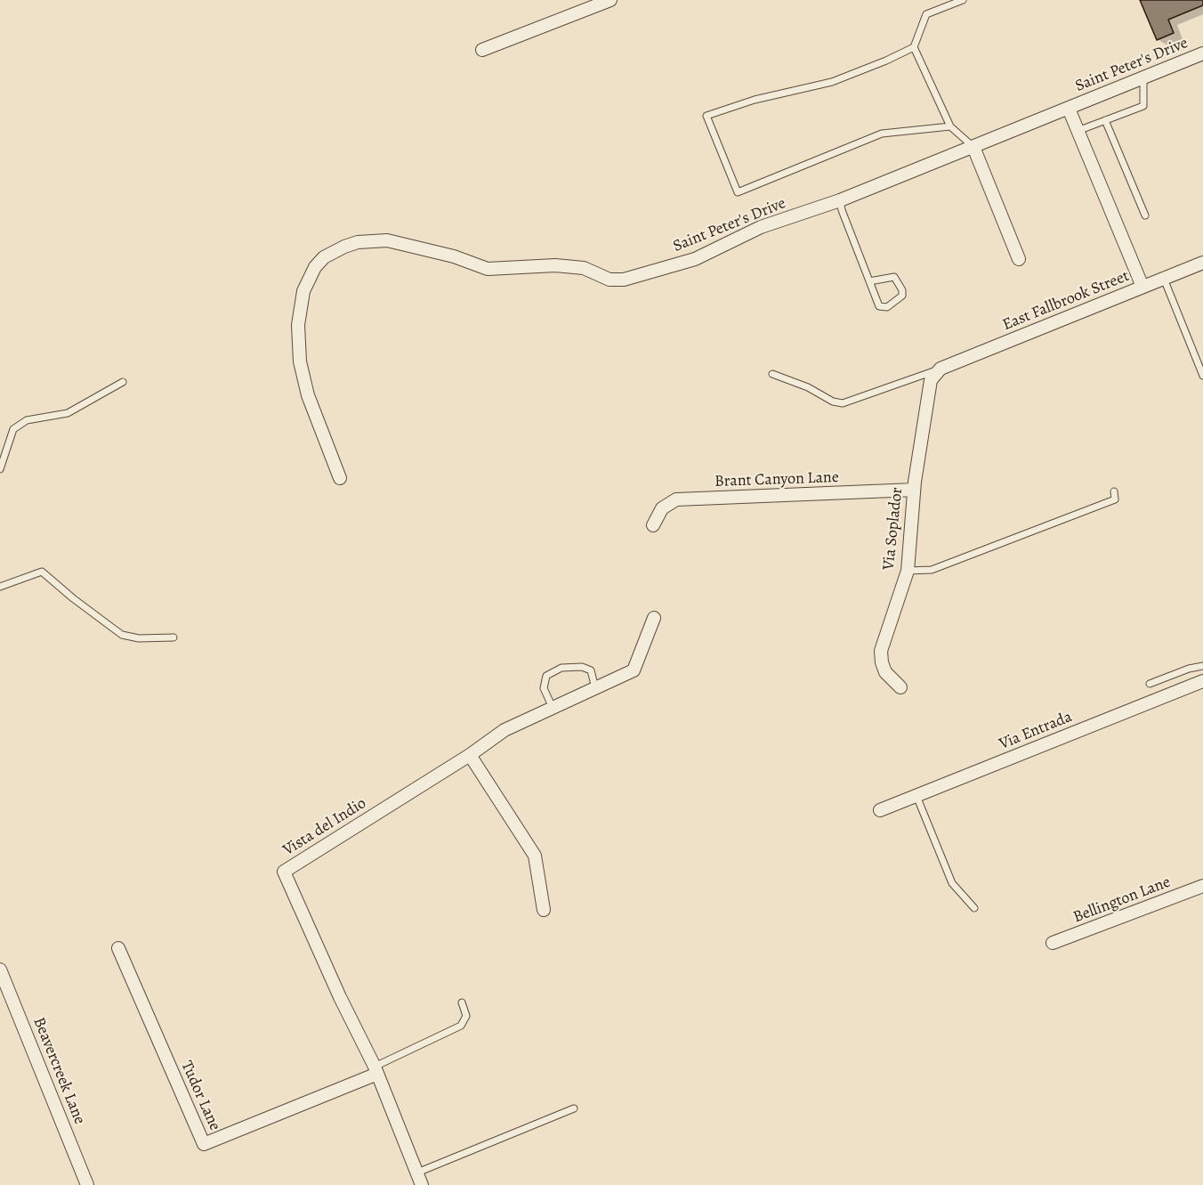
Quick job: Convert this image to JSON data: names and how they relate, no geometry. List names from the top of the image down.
{
  "streets": {
    "street": [
      "Saint Peter's Drive",
      "East Fallbrook Street",
      "Brant Canyon Lane",
      "Via Soplador",
      "Via Entrada",
      "Vista del Indio",
      "Bellington Lane",
      "Beavercreek Lane",
      "Tudor Lane"
    ]
  },
  "crossings": [
    ["East Fallbrook Street", "Via Soplador"],
    ["Brant Canyon Lane", "Via Soplador"],
    ["Vista del Indio", "Tudor Lane"]
  ]
}
